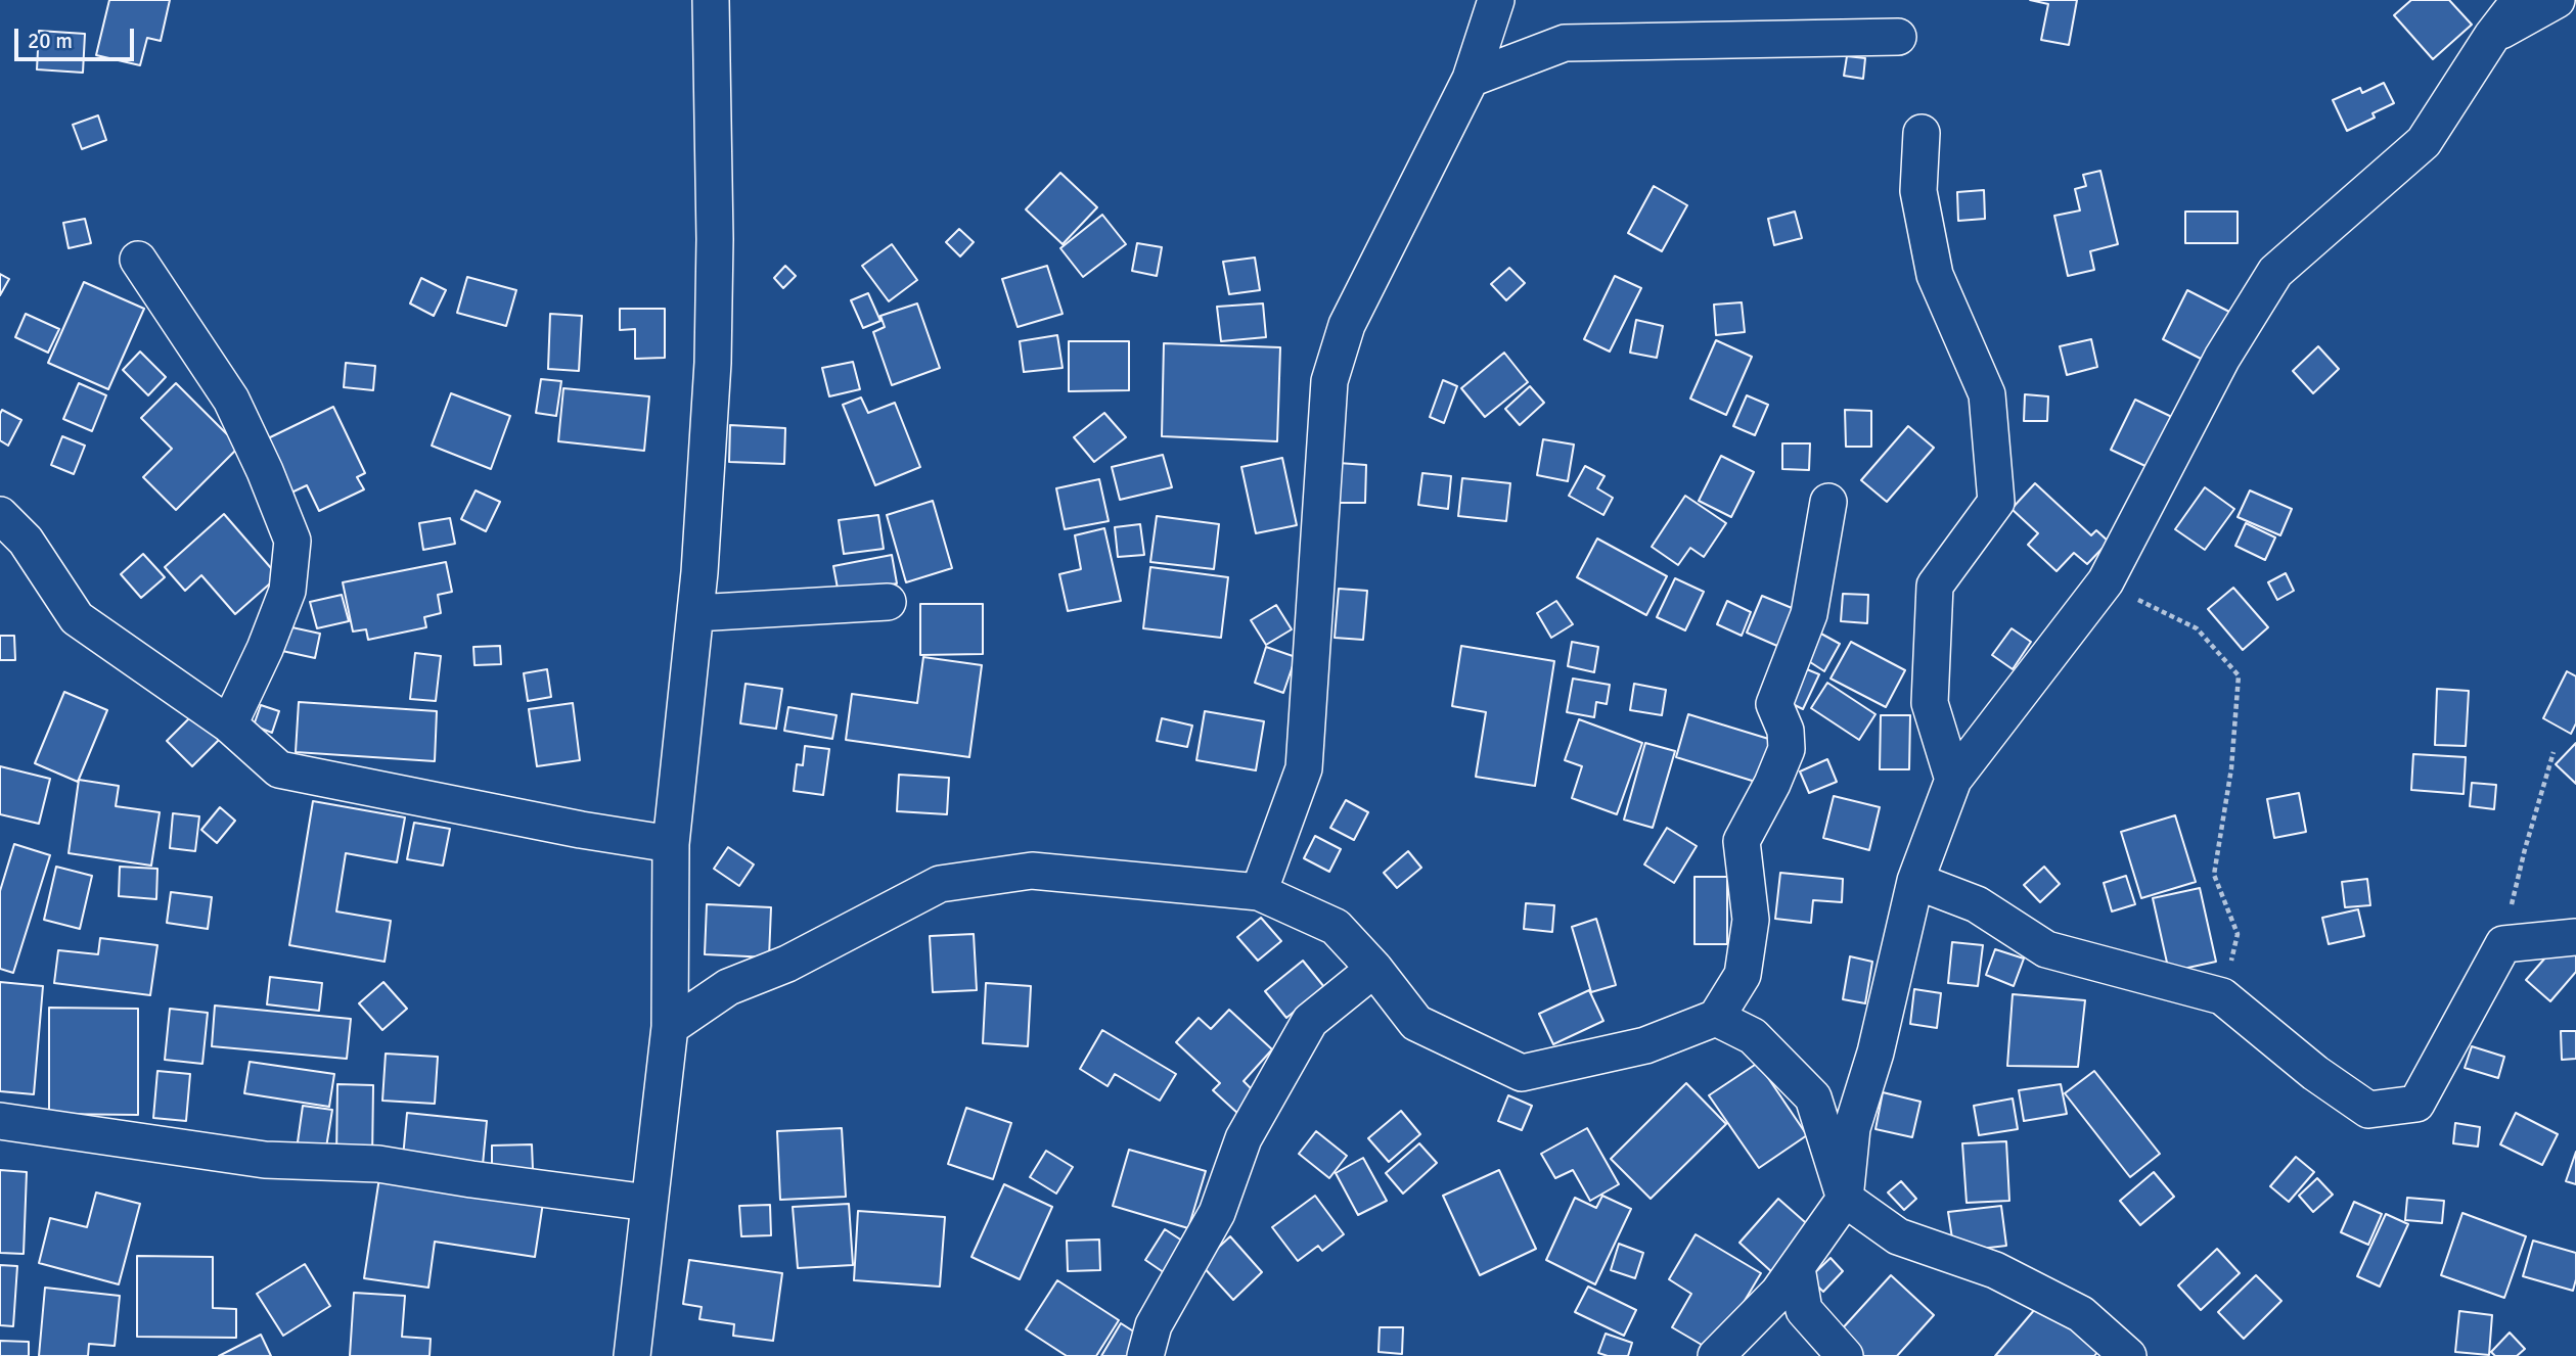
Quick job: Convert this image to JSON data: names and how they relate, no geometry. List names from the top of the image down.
{
  "scale_bar": "20 m"
}
